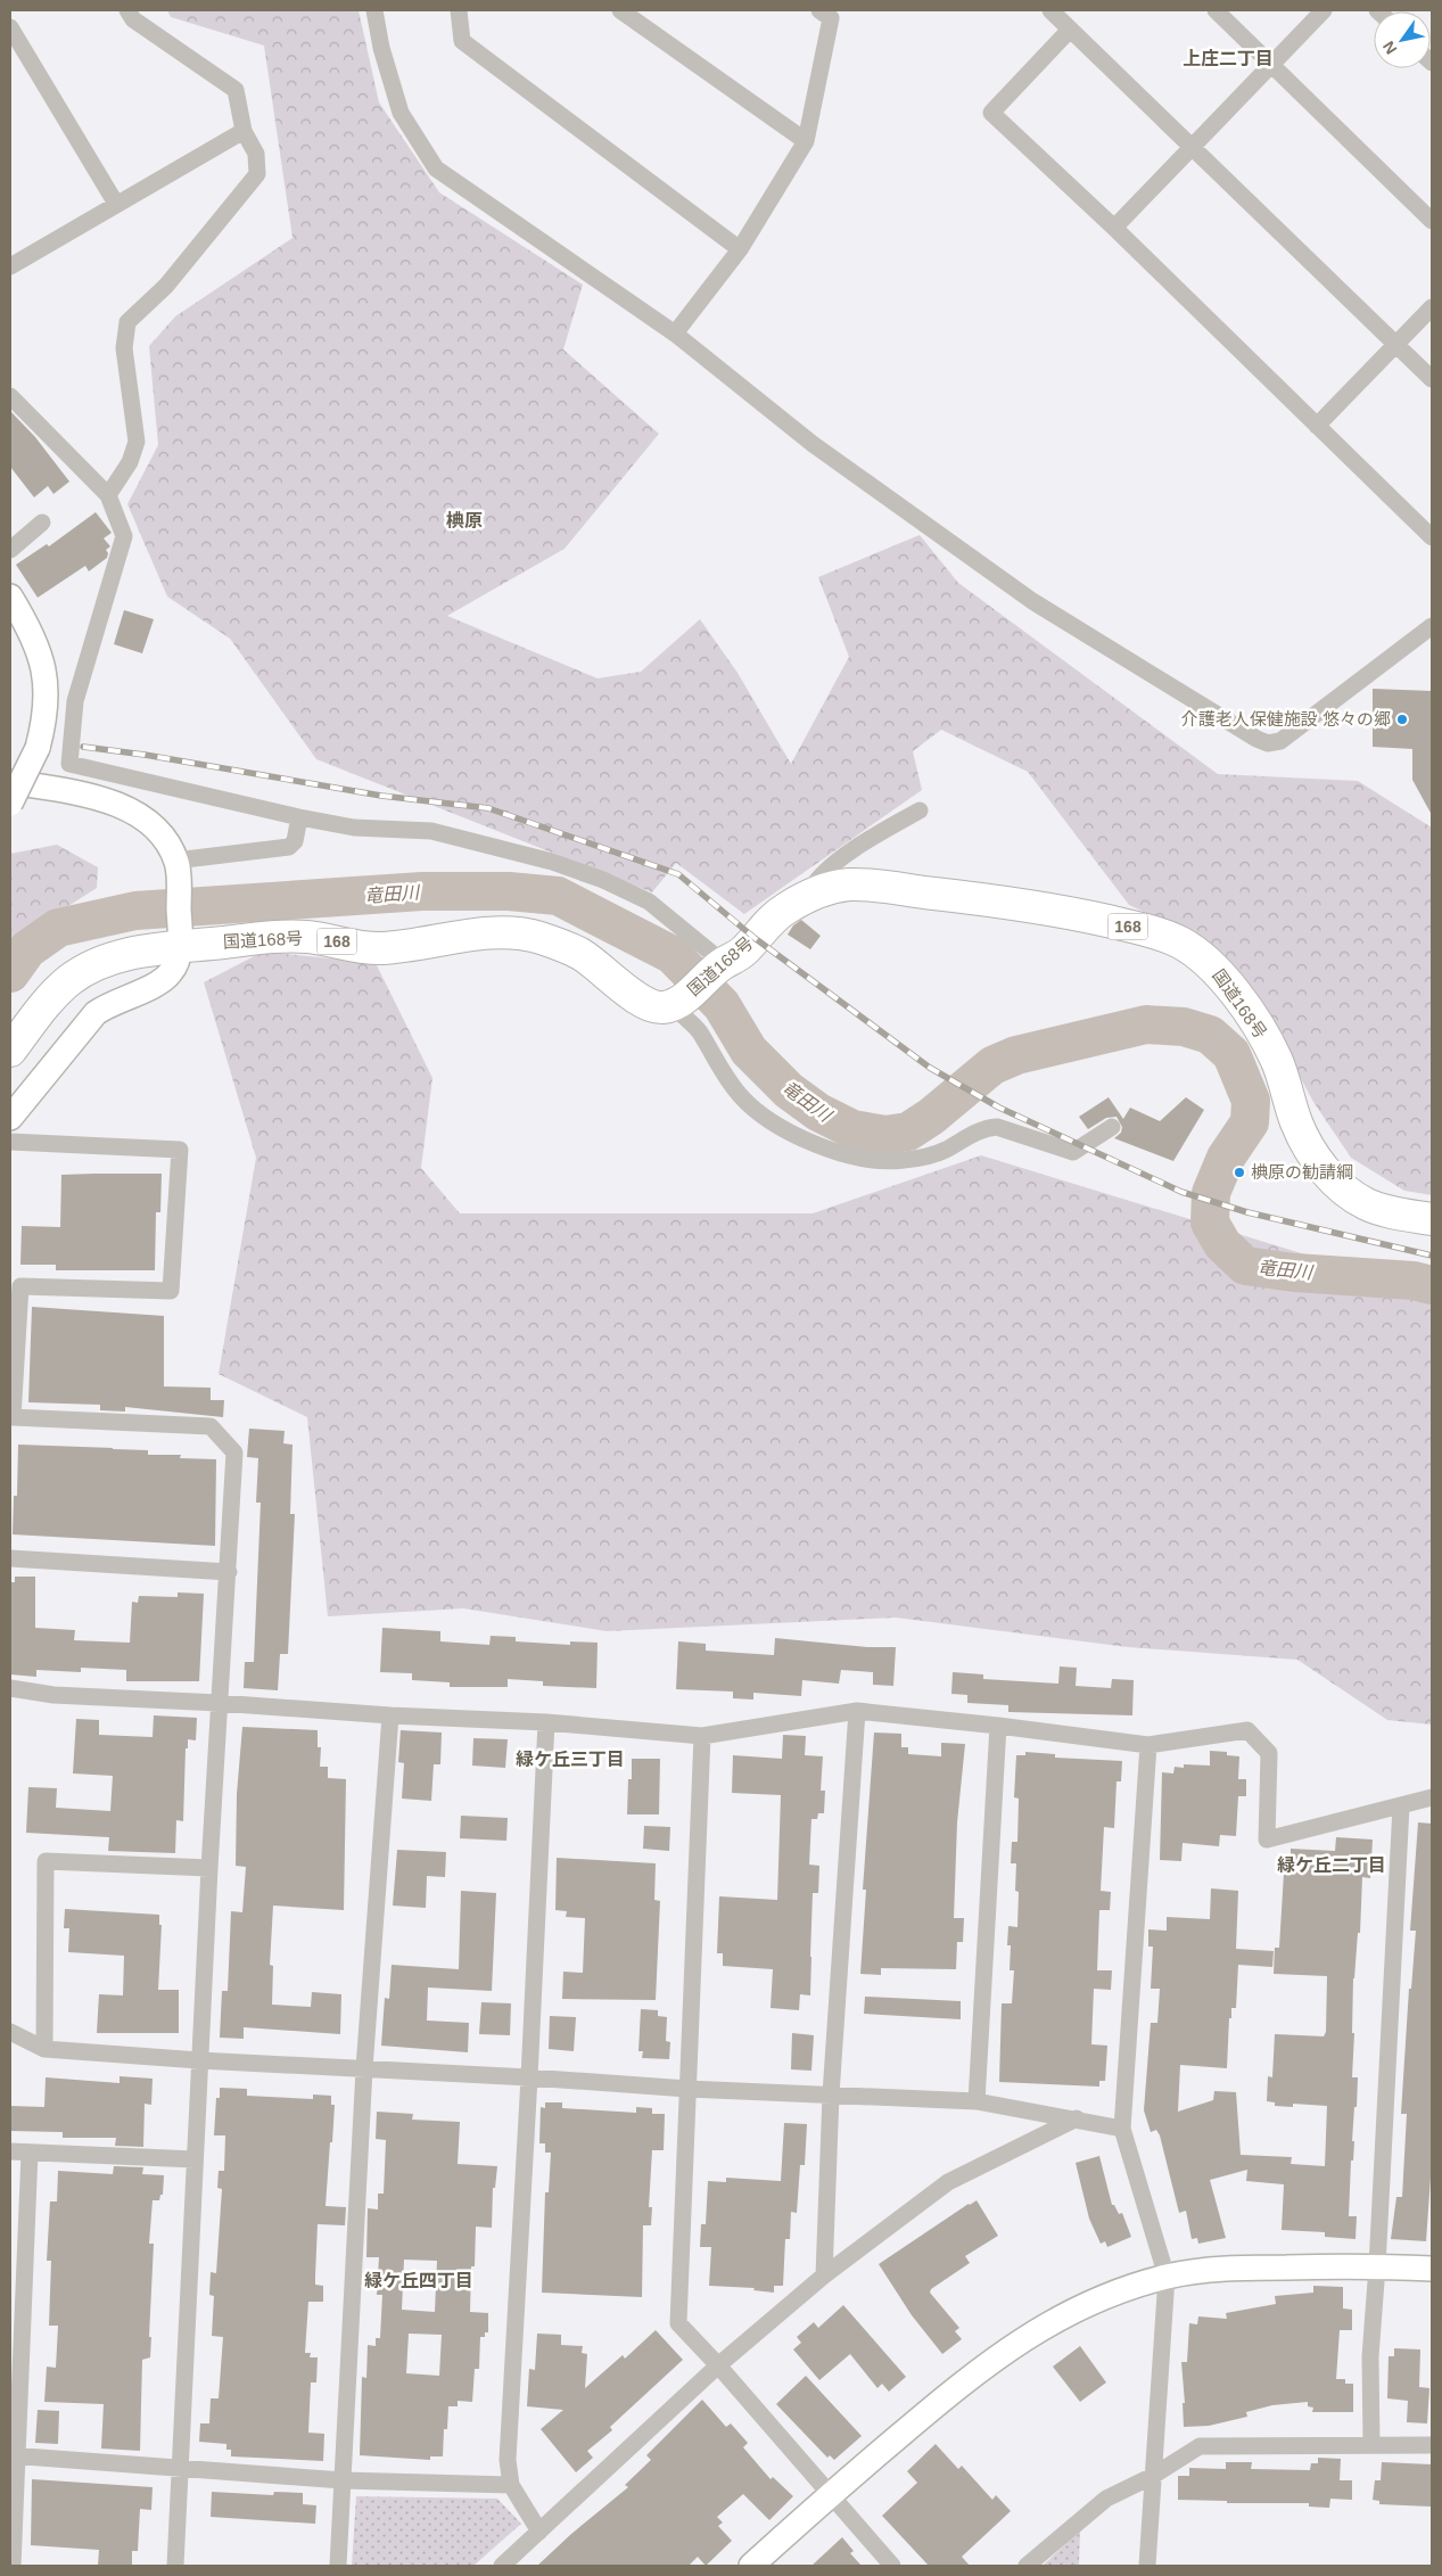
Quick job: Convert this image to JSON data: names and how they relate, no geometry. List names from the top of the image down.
{
  "streets": {
    "highway": ["168", "国道168号"]
  },
  "districts": [
    "上庄二丁目",
    "椣原",
    "緑ケ丘三丁目",
    "緑ケ丘二丁目",
    "緑ケ丘四丁目"
  ],
  "water": ["竜田川"],
  "places": ["介護老人保健施設 悠々の郷", "椣原の勧請綱"],
  "north": "bottom left"
}
